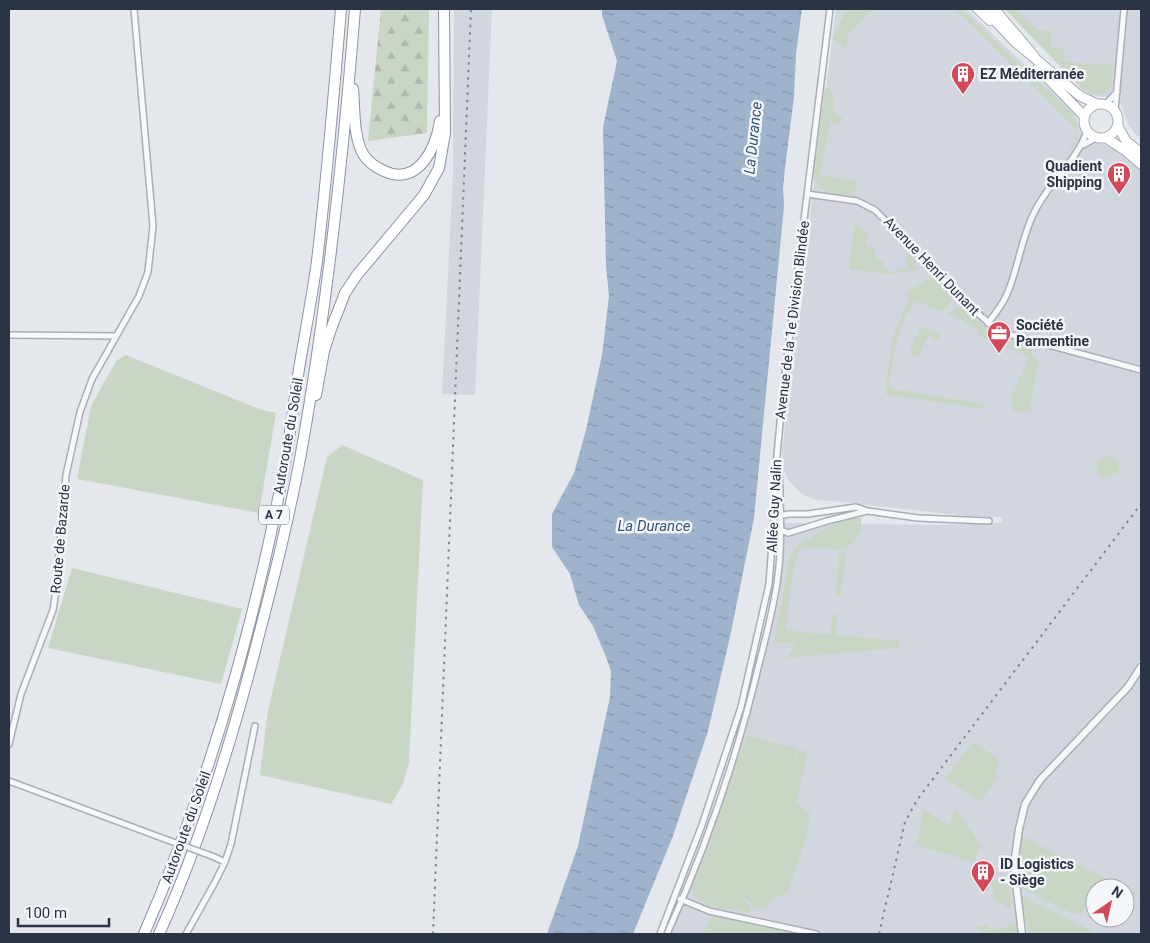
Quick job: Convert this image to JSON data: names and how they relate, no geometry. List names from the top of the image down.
{
  "streets": {
    "highway": ["Autoroute du Soleil", "A 7"],
    "street": [
      "Avenue Henri Dunant",
      "Avenue de la 1e Division Blindée",
      "Allée Guy Nalin",
      "Route de Bazarde"
    ]
  },
  "crossings": [
    ["Avenue Henri Dunant", "Avenue de la 1e Division Blindée"],
    ["Avenue de la 1e Division Blindée", "Allée Guy Nalin"]
  ],
  "water": ["La Durance"],
  "places": {
    "building": ["EZ Méditerranée", "Quadient Shipping", "ID Logistics - Siège"],
    "office": ["Société Parmentine"]
  },
  "scale_bar": "100 m",
  "north": "top right"
}
